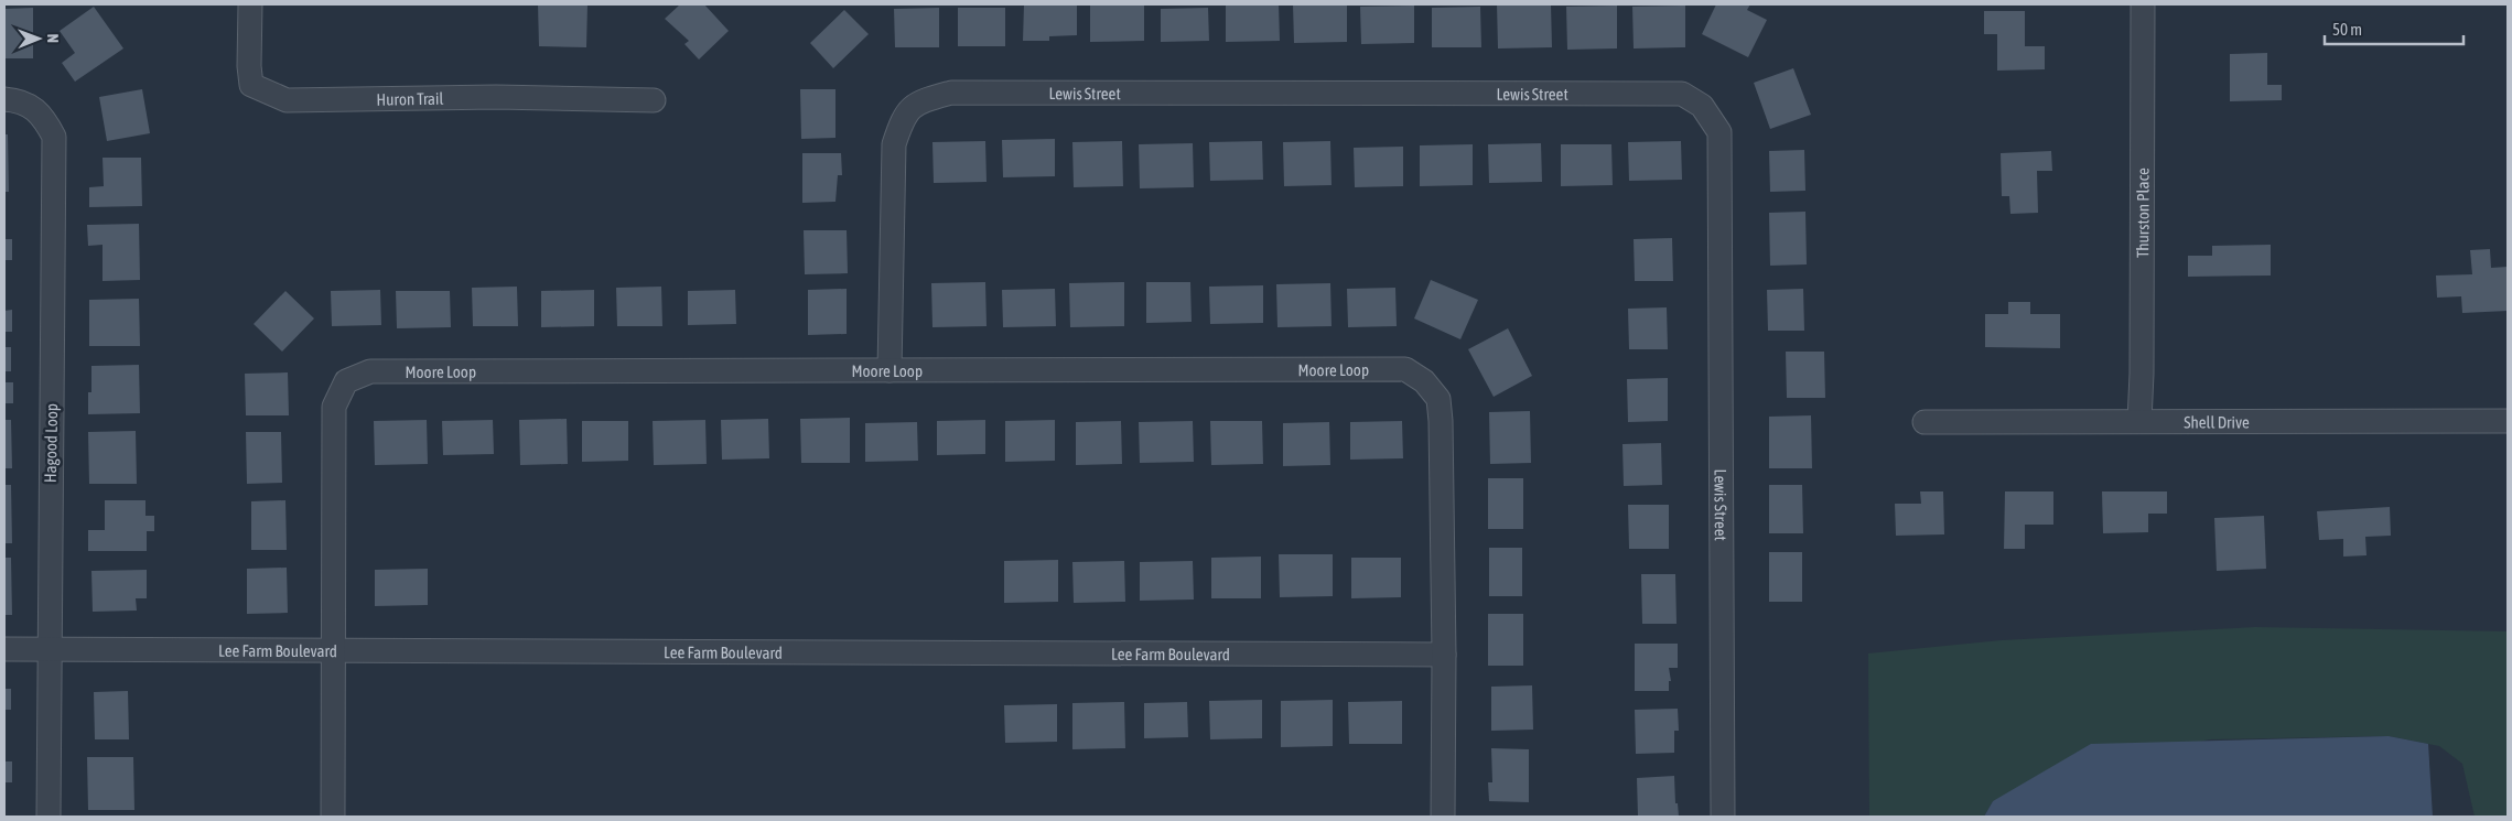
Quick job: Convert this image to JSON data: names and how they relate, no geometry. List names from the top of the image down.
{
  "streets": {
    "street": [
      "Lewis Street",
      "Huron Trail",
      "Thurston Place",
      "Moore Loop",
      "Shell Drive",
      "Hagood Loop",
      "Lee Farm Boulevard"
    ]
  },
  "crossings": [
    ["Lewis Street", "Moore Loop"],
    ["Thurston Place", "Shell Drive"],
    ["Moore Loop", "Lee Farm Boulevard"],
    ["Hagood Loop", "Lee Farm Boulevard"]
  ],
  "scale_bar": "50 m",
  "north": "right"
}
